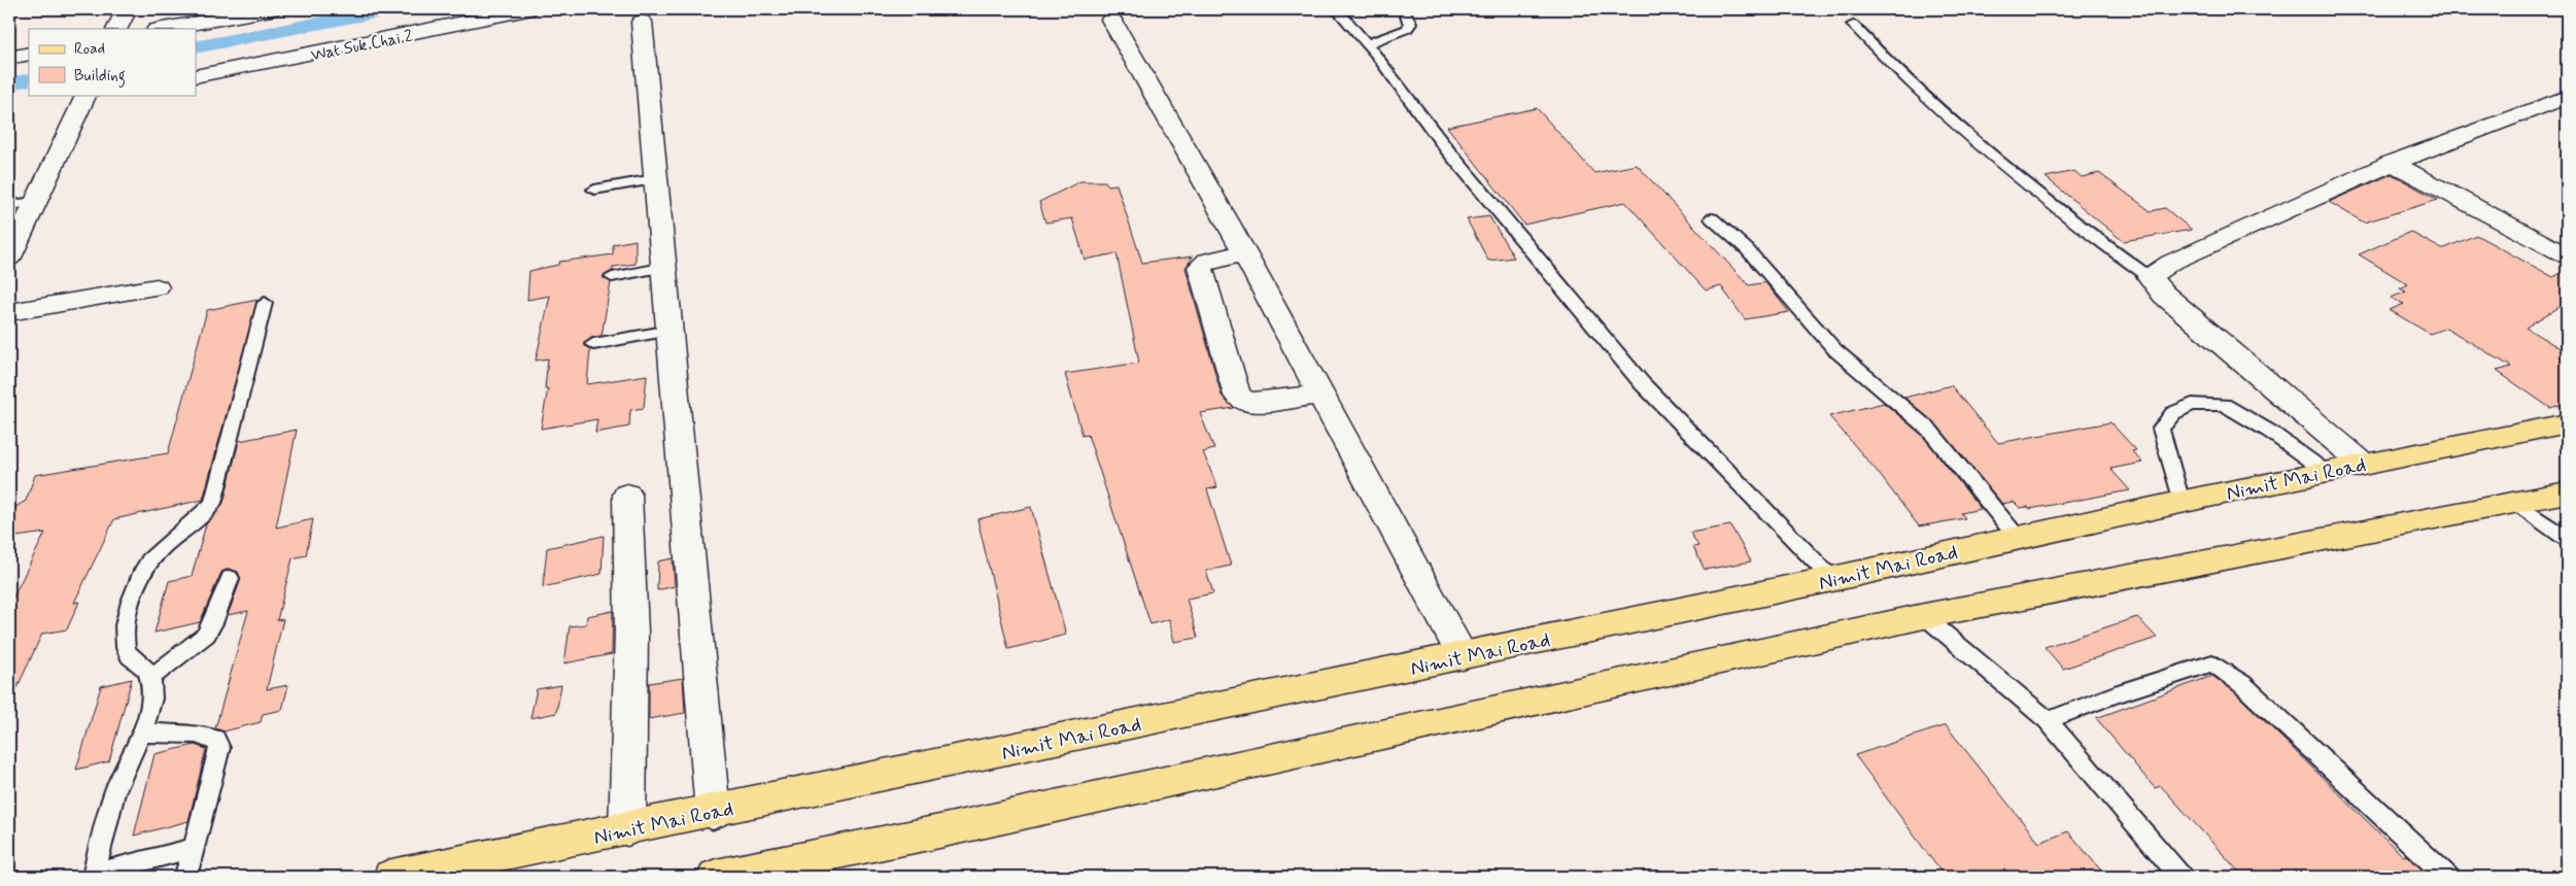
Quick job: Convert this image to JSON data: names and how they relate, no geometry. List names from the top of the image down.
{
  "streets": {
    "main road": ["Nimit Mai Road"],
    "street": ["Wat Suk Chai 2"]
  },
  "legend": ["Road", "Building"]
}
